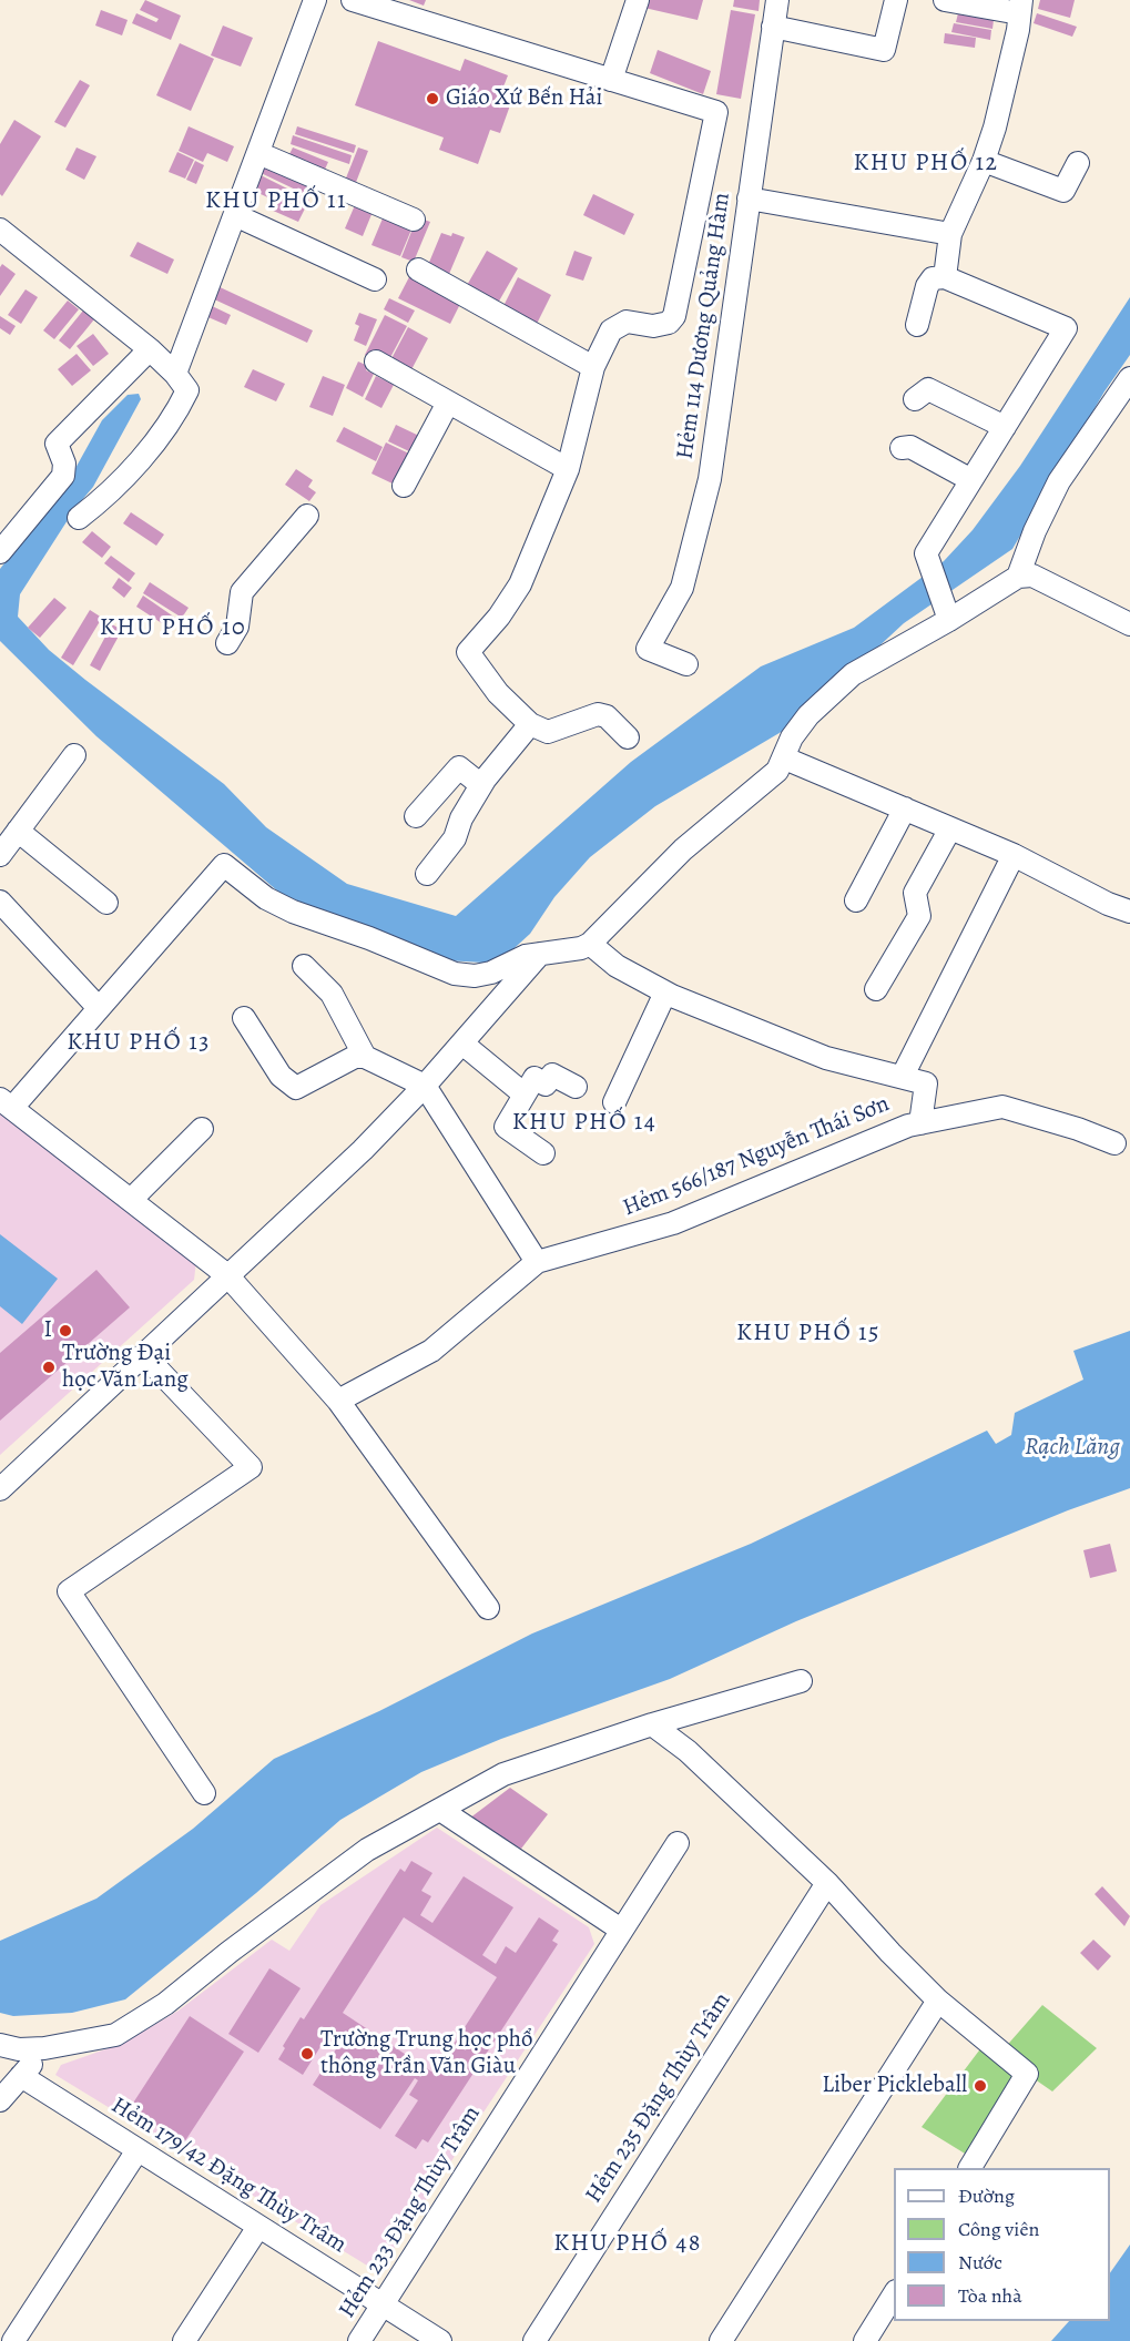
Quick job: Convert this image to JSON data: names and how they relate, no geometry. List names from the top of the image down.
{
  "streets": {
    "street": [
      "Hẻm 114 Dương Quảng Hàm",
      "Hẻm 566/187 Nguyễn Thái Sơn",
      "Hẻm 235 Đặng Thùy Trâm",
      "Hẻm 179/42 Đặng Thùy Trâm",
      "Hẻm 233 Đặng Thùy Trâm"
    ]
  },
  "crossings": [
    ["Hẻm 179/42 Đặng Thùy Trâm", "Hẻm 233 Đặng Thùy Trâm"]
  ],
  "districts": [
    "KHU PHỐ 12",
    "KHU PHỐ 11",
    "KHU PHỐ 10",
    "KHU PHỐ 13",
    "KHU PHỐ 14",
    "KHU PHỐ 15",
    "KHU PHỐ 48"
  ],
  "water": ["Rạch Lăng"],
  "places": [
    "Giáo Xứ Bến Hải",
    "I",
    "Trường Đại học Văn Lang",
    "Trường Trung học phổ thông Trần Văn Giàu",
    "Liber Pickleball"
  ],
  "legend": [
    "Đường",
    "Công viên",
    "Nước",
    "Tòa nhà"
  ]
}
